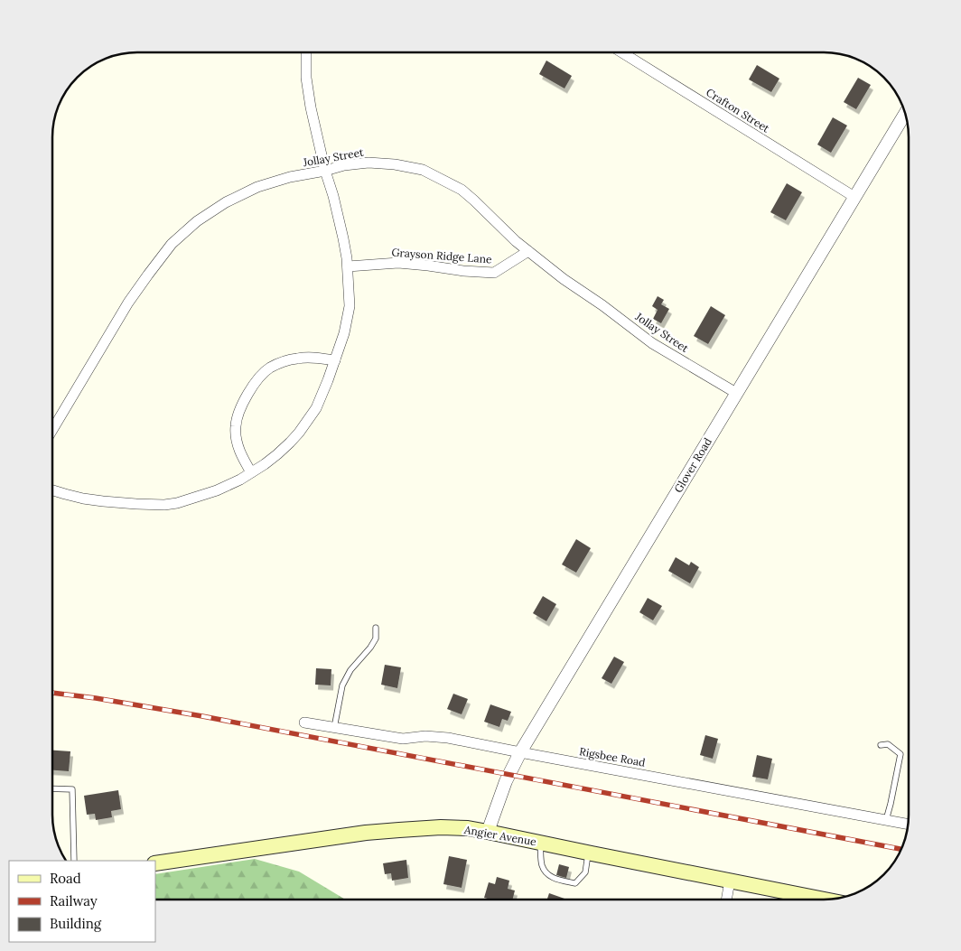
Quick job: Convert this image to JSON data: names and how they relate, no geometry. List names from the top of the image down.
{
  "streets": {
    "main road": ["Angier Avenue"],
    "street": [
      "Crafton Street",
      "Jollay Street",
      "Grayson Ridge Lane",
      "Glover Road",
      "Rigsbee Road"
    ]
  },
  "crossings": [
    ["Crafton Street", "Glover Road"],
    ["Jollay Street", "Grayson Ridge Lane"],
    ["Jollay Street", "Glover Road"],
    ["Glover Road", "Rigsbee Road"],
    ["Glover Road", "Angier Avenue"]
  ],
  "legend": ["Road", "Railway", "Building"]
}
